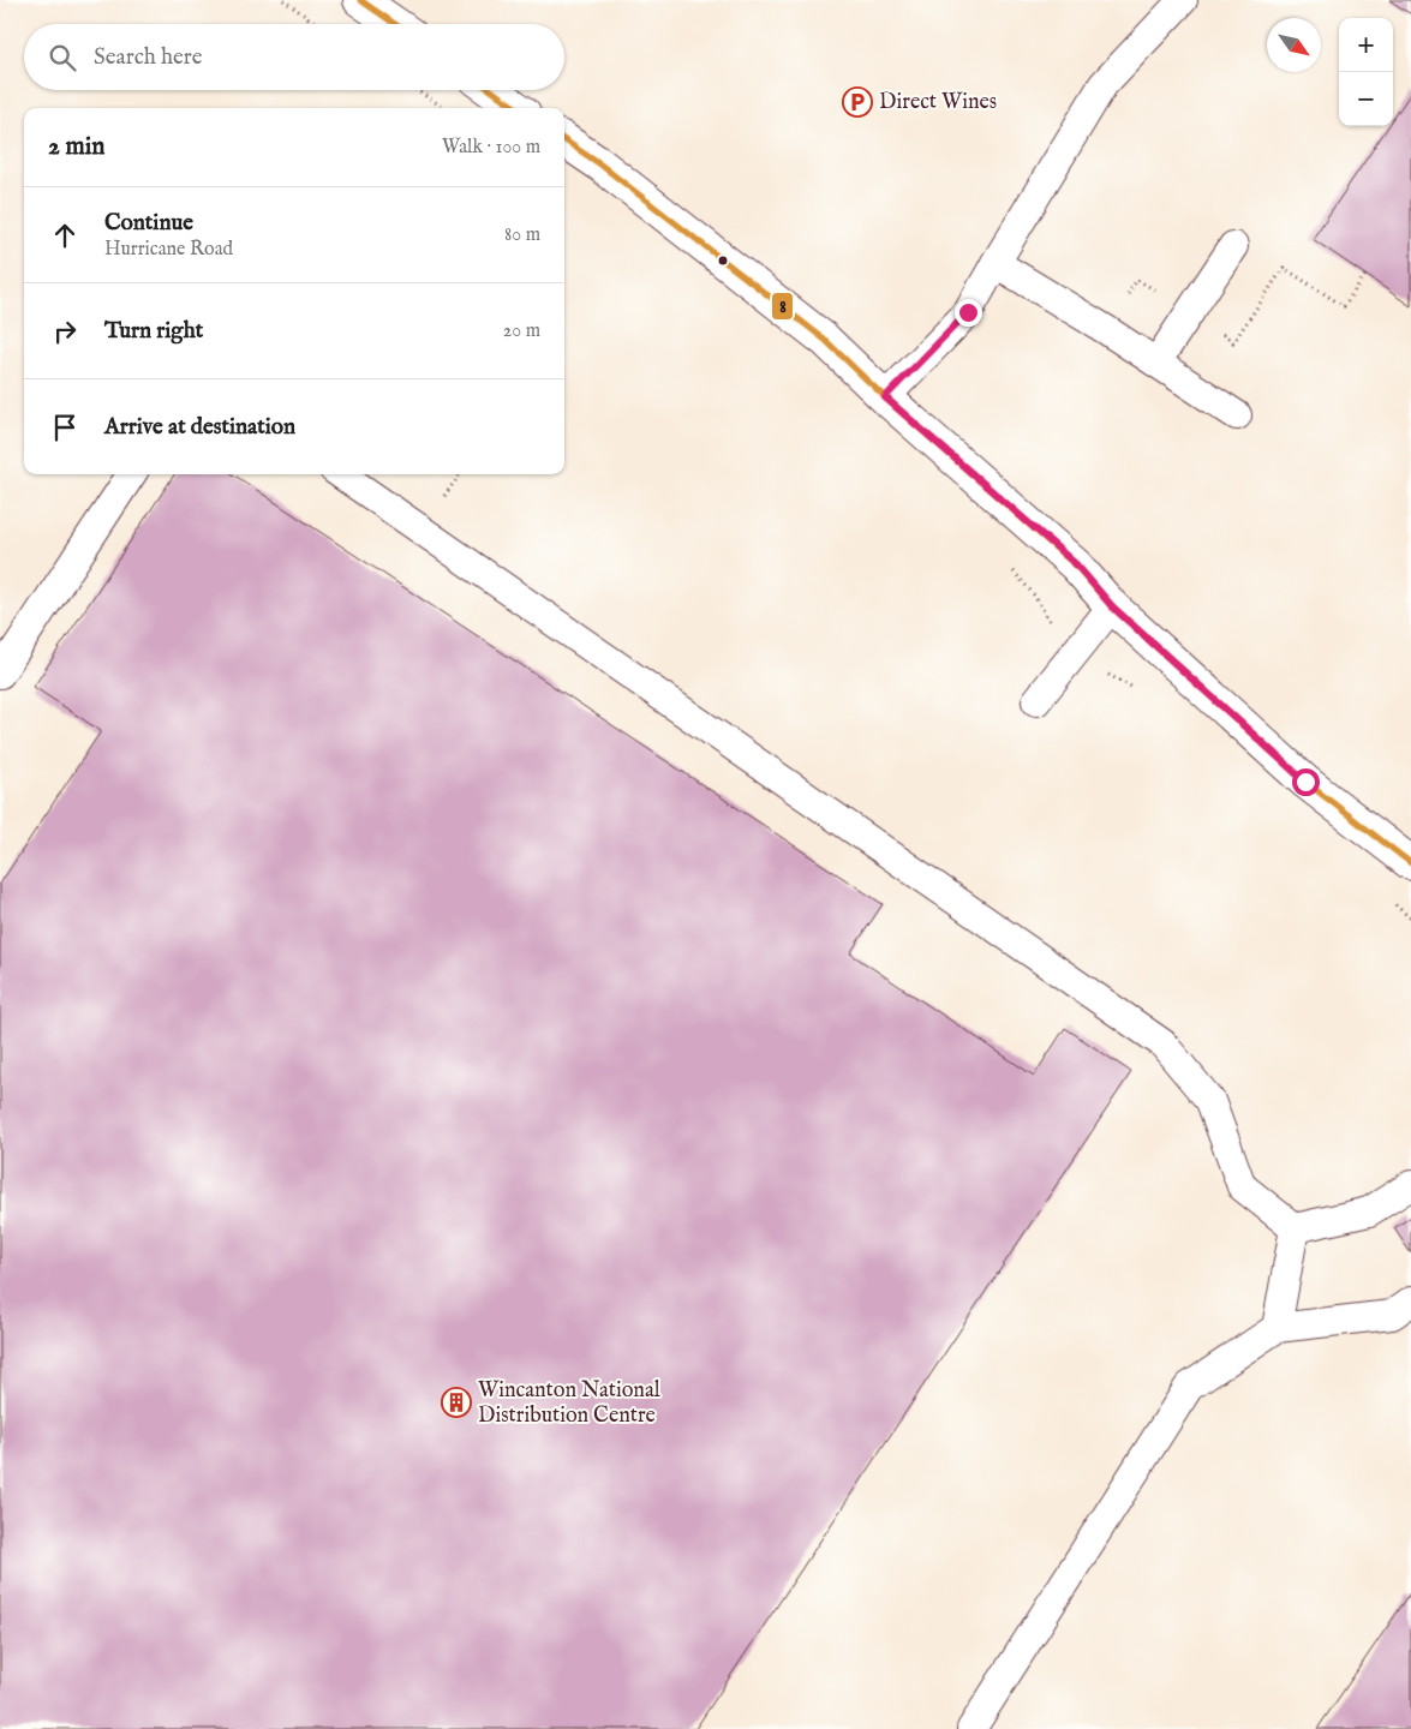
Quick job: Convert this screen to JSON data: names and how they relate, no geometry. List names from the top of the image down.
{
  "places": {
    "parking": ["Direct Wines"],
    "building": ["Wincanton National Distribution Centre"]
  },
  "lines": ["transit line 8"],
  "north": "bottom right",
  "page": {
    "map_buttons": ["+", "−"],
    "search": "Search here",
    "heading": ["2 min", "Walk · 100 m"],
    "list": [
      ["Continue", "Hurricane Road", "80 m"],
      ["Turn right", "20 m"],
      "Arrive at destination"
    ]
  }
}
